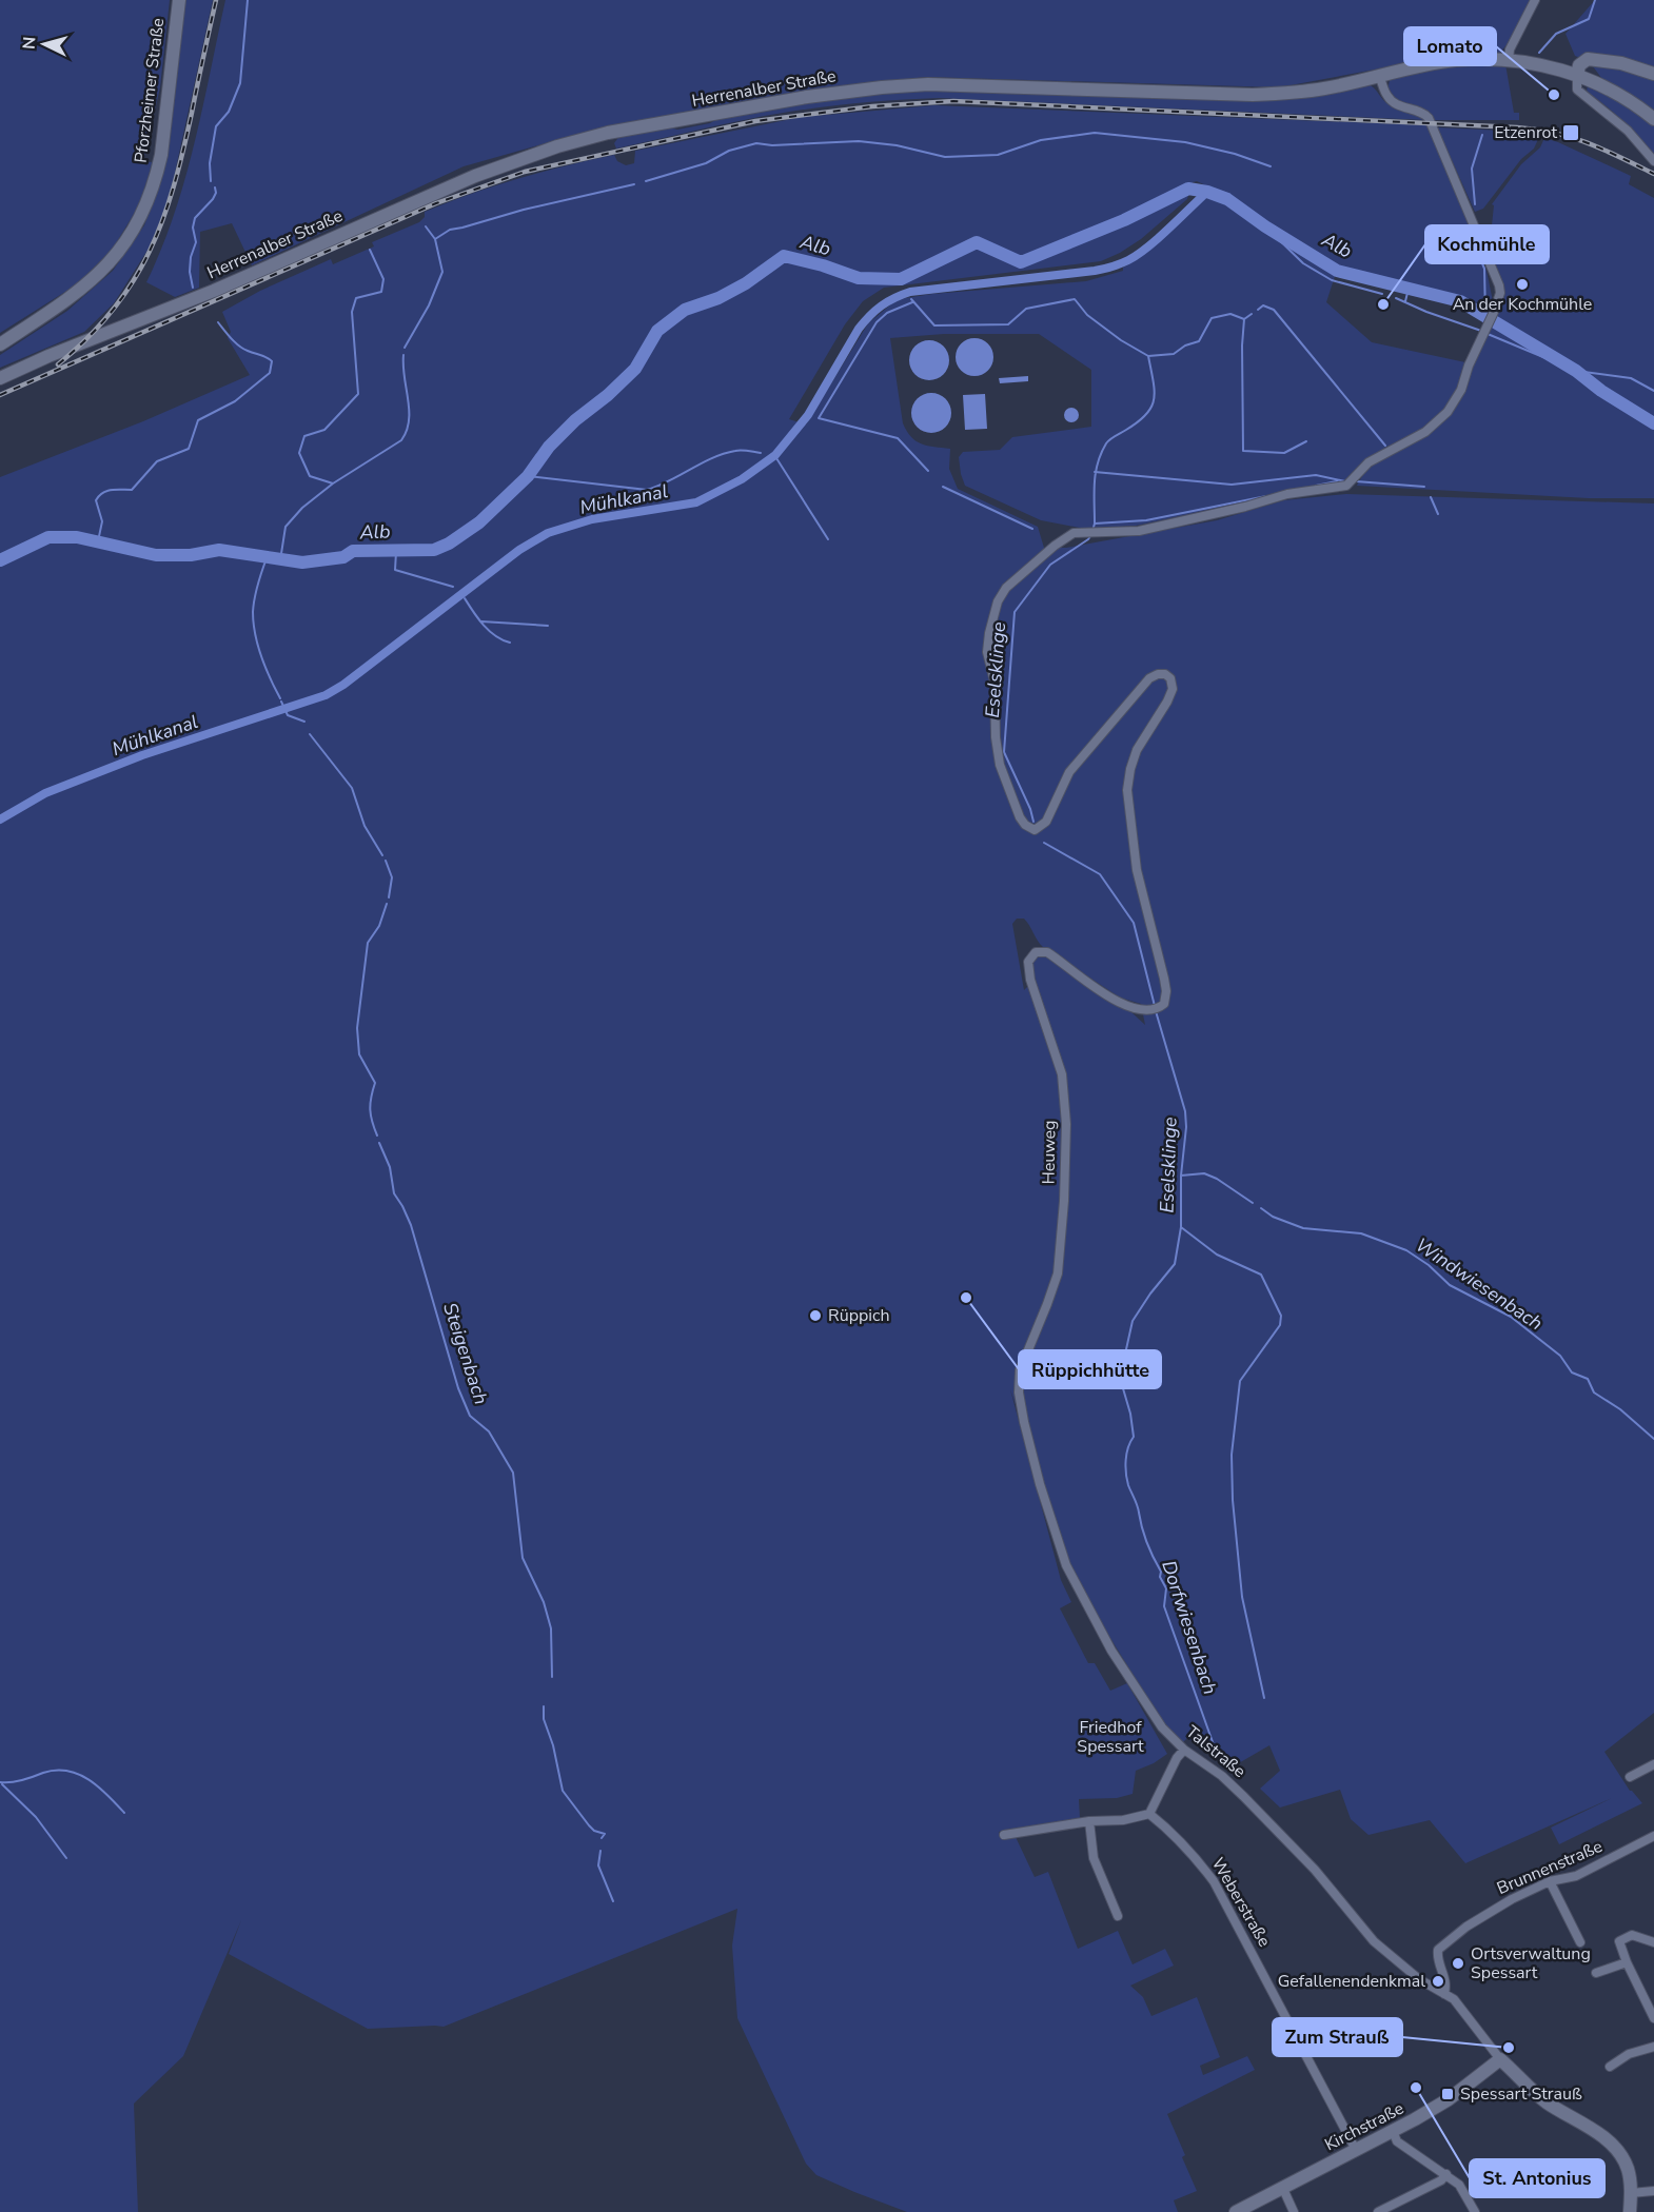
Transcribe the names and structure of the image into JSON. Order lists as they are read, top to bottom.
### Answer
{
  "streets": {
    "main road": ["Herrenalber Straße", "Pforzheimer Straße", "Kirchstraße"],
    "street": [
      "Heuweg",
      "Talstraße",
      "Brunnenstraße",
      "Weberstraße"
    ]
  },
  "crossings": [
    ["Herrenalber Straße", "Heuweg"],
    ["Heuweg", "Talstraße"],
    ["Talstraße", "Brunnenstraße"],
    ["Talstraße", "Kirchstraße"],
    ["Weberstraße", "Kirchstraße"]
  ],
  "water": [
    "Alb",
    "Mühlkanal",
    "Eselsklinge",
    "Windwiesenbach",
    "Steigenbach",
    "Dorfwiesenbach"
  ],
  "parks": ["Friedhof Spessart"],
  "places": {
    "other": [
      "Lomato",
      "An der Kochmühle",
      "Kochmühle",
      "Rüppichhütte",
      "Rüppich",
      "Ortsverwaltung Spessart",
      "Gefallenendenkmal",
      "Zum Strauß",
      "St. Antonius"
    ],
    "transit": ["Etzenrot", "Spessart Strauß"]
  },
  "north": "left"
}
